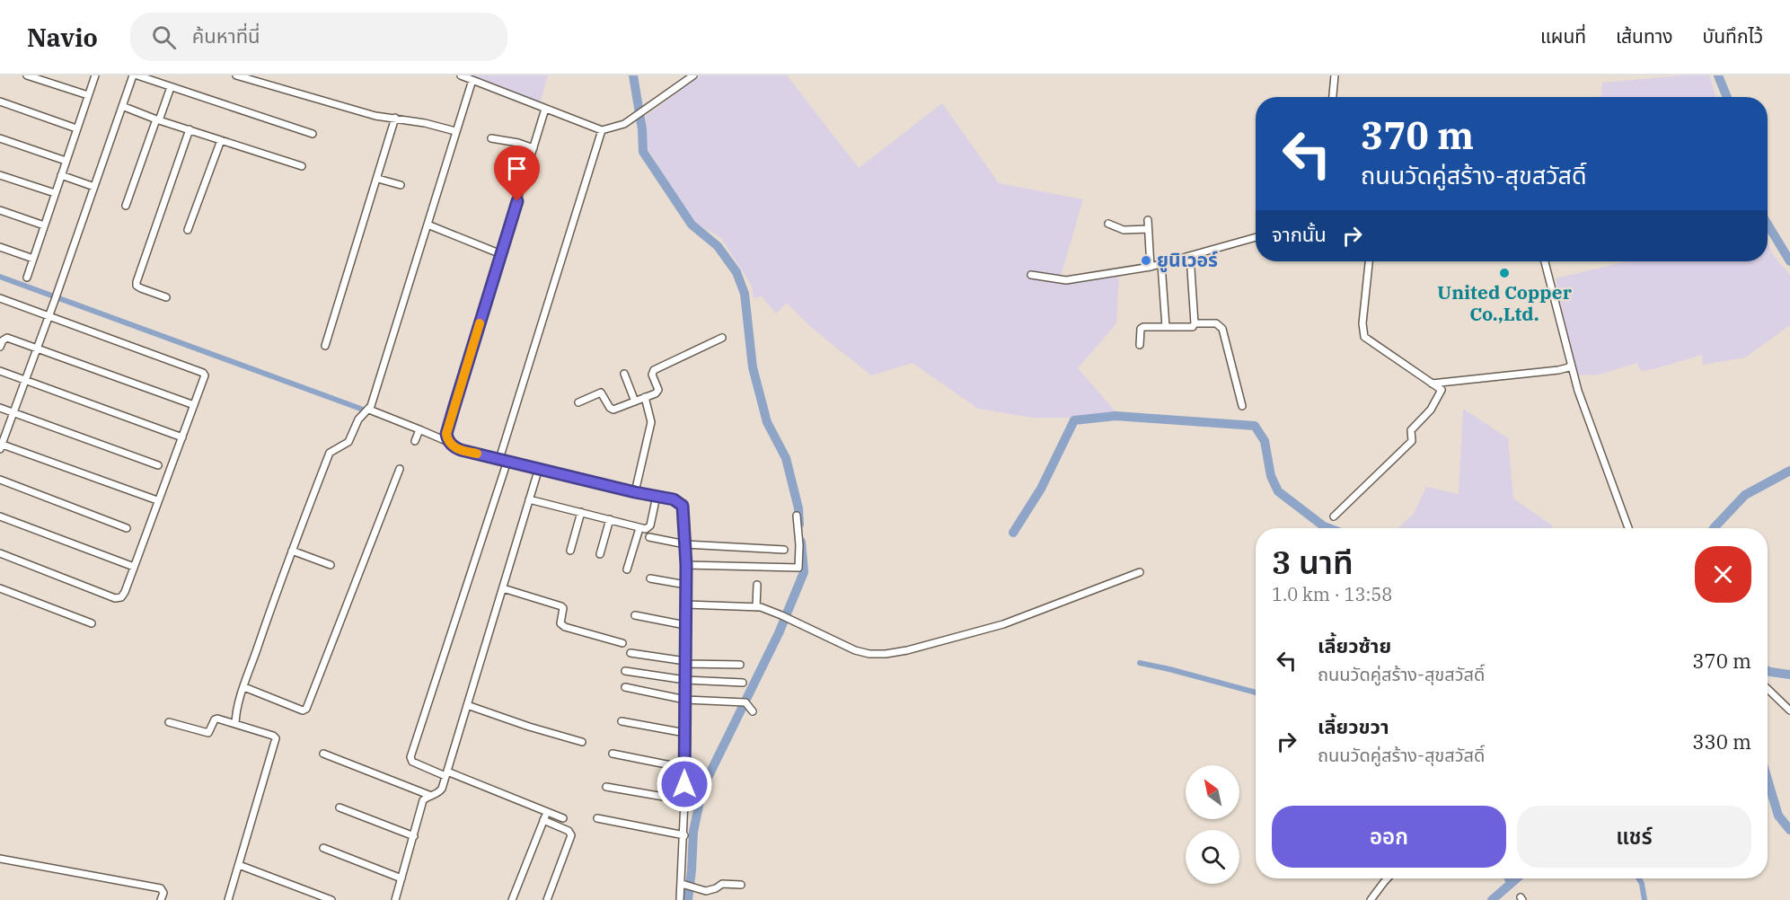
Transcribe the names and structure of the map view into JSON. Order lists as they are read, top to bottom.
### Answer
{
  "places": ["ยูนิเวอร์", "United Copper Co.,Ltd."],
  "north": "top left",
  "page": {
    "header": "Navio",
    "search": "ค้นหาที่นี่",
    "nav": ["แผนที่", "เส้นทาง", "บันทึกไว้"],
    "turn": ["370 m", "ถนนวัดคู่สร้าง-สุขสวัสดิ์"],
    "then": "จากนั้น",
    "heading": ["3 นาที", "1.0 km · 13:58"],
    "list": [
      {
        "name": "เลี้ยวซ้าย",
        "note": "ถนนวัดคู่สร้าง-สุขสวัสดิ์",
        "value": "370 m"
      },
      {
        "name": "เลี้ยวขวา",
        "note": "ถนนวัดคู่สร้าง-สุขสวัสดิ์",
        "value": "330 m"
      }
    ],
    "buttons": ["ออก", "แชร์"]
  }
}
